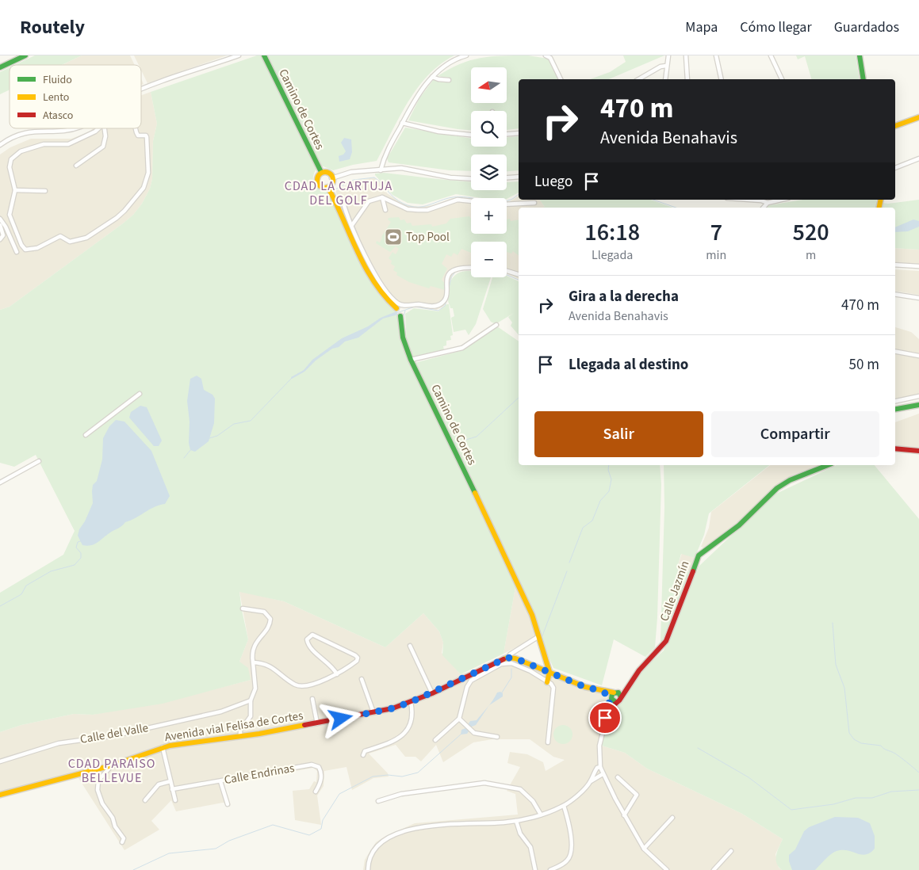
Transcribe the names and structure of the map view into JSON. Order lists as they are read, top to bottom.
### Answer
{
  "streets": {
    "street": [
      "Camino de Cortes",
      "Calle Jazmín",
      "Avenida vial Felisa de Cortes",
      "Calle del Valle",
      "Calle Endrinas"
    ]
  },
  "districts": ["CDAD LA CARTUJA DEL GOLF", "CDAD PARAISO BELLEVUE"],
  "places": {
    "sports": ["Top Pool"]
  },
  "legend": ["Fluido", "Lento", "Atasco"],
  "north": "left",
  "page": {
    "header": "Routely",
    "nav": ["Mapa", "Cómo llegar", "Guardados"],
    "map_buttons": ["+", "−"],
    "turn": ["470 m", "Avenida Benahavis"],
    "then": "Luego",
    "eta": [
      "16:18",
      "Llegada",
      "7",
      "min",
      "520",
      "m"
    ],
    "list": [
      {
        "name": "Gira a la derecha",
        "note": "Avenida Benahavis",
        "value": "470 m"
      },
      {
        "name": "Llegada al destino",
        "value": "50 m"
      }
    ],
    "buttons": ["Salir", "Compartir"]
  }
}
